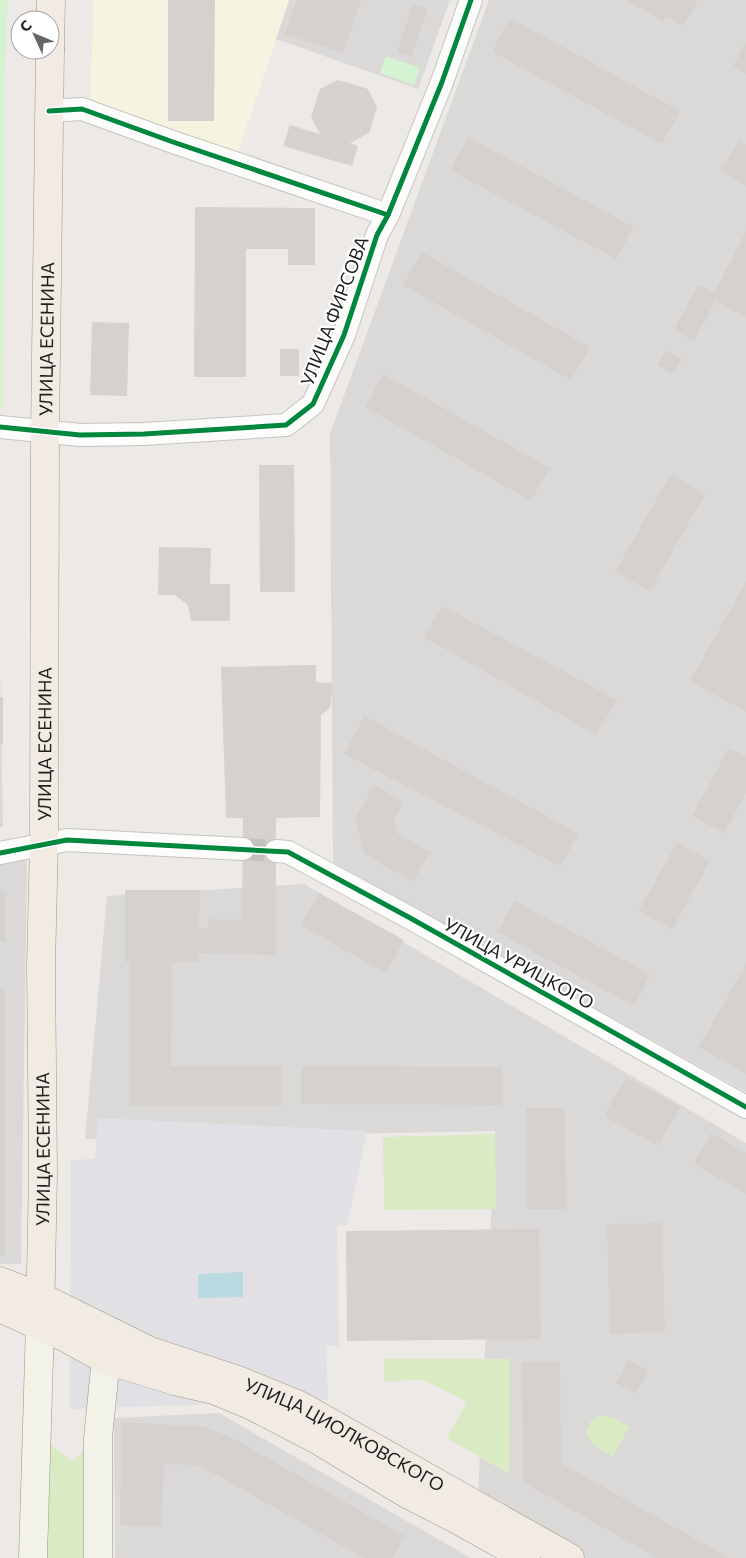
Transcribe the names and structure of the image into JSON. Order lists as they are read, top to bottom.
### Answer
{
  "streets": {
    "main road": ["УЛИЦА ЕСЕНИНА", "УЛИЦА ЦИОЛКОВСКОГО"],
    "street": ["УЛИЦА ФИРСОВА", "УЛИЦА УРИЦКОГО"]
  },
  "crossings": [
    ["УЛИЦА ФИРСОВА", "УЛИЦА ЕСЕНИНА"],
    ["УЛИЦА ЕСЕНИНА", "УЛИЦА ЦИОЛКОВСКОГО"]
  ],
  "north": "top left"
}
